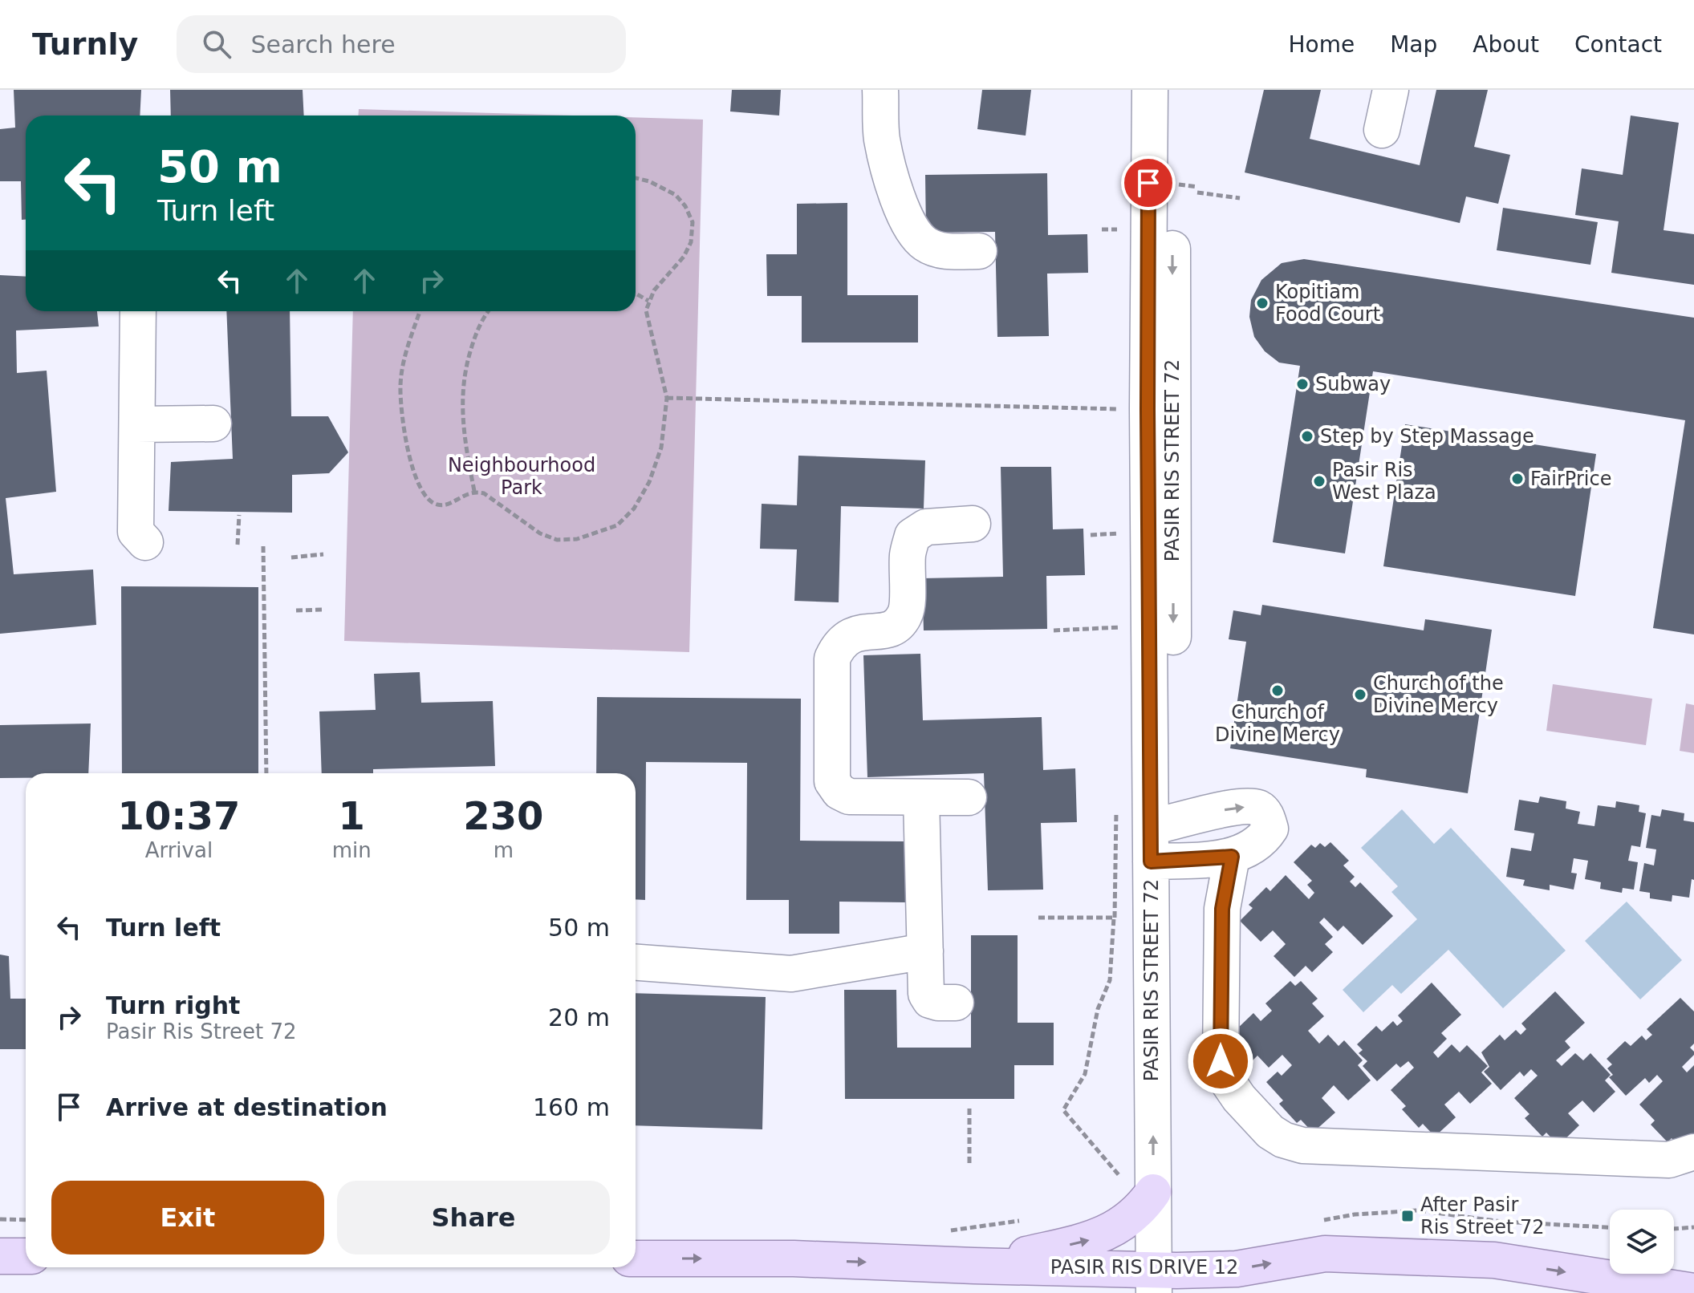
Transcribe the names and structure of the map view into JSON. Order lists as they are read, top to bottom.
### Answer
{
  "streets": {
    "main road": ["PASIR RIS DRIVE 12"],
    "street": ["PASIR RIS STREET 72"]
  },
  "crossings": [
    ["PASIR RIS STREET 72", "PASIR RIS DRIVE 12"]
  ],
  "one_way": ["PASIR RIS DRIVE 12"],
  "parks": ["Neighbourhood Park"],
  "places": {
    "other": [
      "Kopitiam Food Court",
      "Subway",
      "Step by Step Massage",
      "FairPrice",
      "Pasir Ris West Plaza",
      "Church of Divine Mercy",
      "Church of the Divine Mercy"
    ],
    "transit": ["After Pasir Ris Street 72"]
  },
  "page": {
    "header": "Turnly",
    "search": "Search here",
    "nav": [
      "Home",
      "Map",
      "About",
      "Contact"
    ],
    "turn": ["50 m", "Turn left"],
    "eta": [
      "10:37",
      "Arrival",
      "1",
      "min",
      "230",
      "m"
    ],
    "list": [
      {
        "name": "Turn left",
        "value": "50 m"
      },
      {
        "name": "Turn right",
        "note": "Pasir Ris Street 72",
        "value": "20 m"
      },
      {
        "name": "Arrive at destination",
        "value": "160 m"
      }
    ],
    "buttons": ["Exit", "Share"]
  }
}
